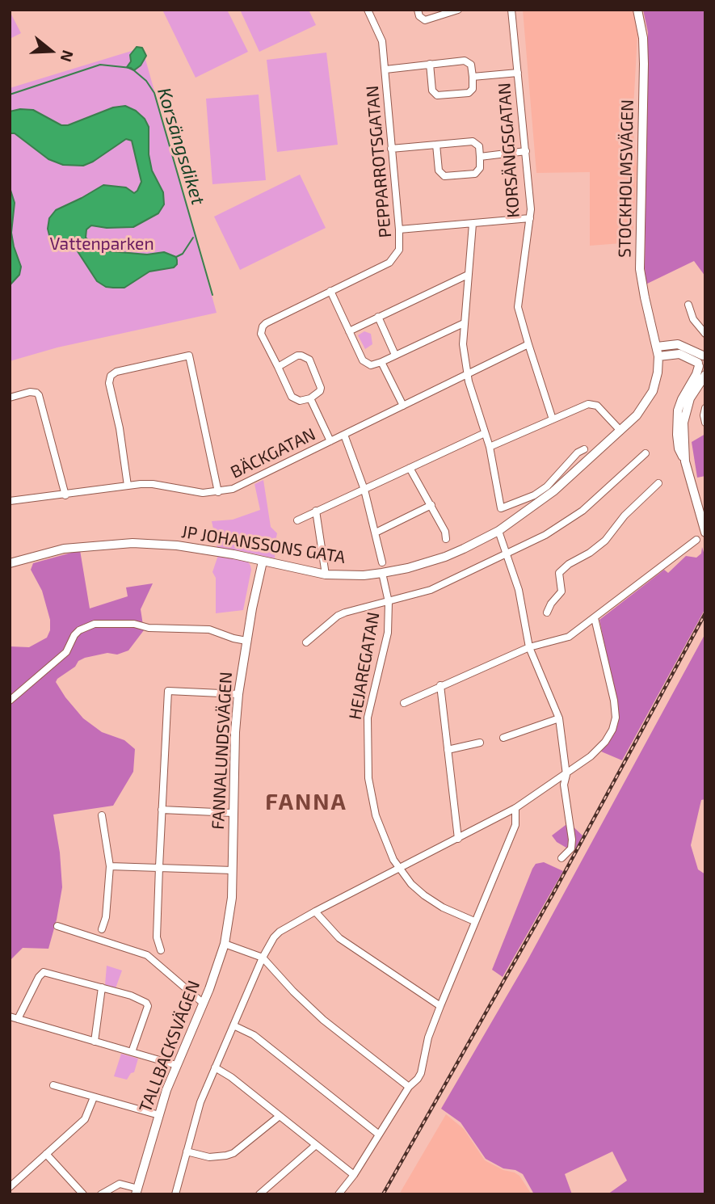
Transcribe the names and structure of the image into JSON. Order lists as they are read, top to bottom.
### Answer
{
  "streets": {
    "street": [
      "KORSÄNGSGATAN",
      "PEPPARROTSGATAN",
      "STOCKHOLMSVÄGEN",
      "BÄCKGATAN",
      "JP JOHANSSONS GATA",
      "HEJAREGATAN",
      "FANNALUNDSVÄGEN",
      "TALLBACKSVÄGEN"
    ]
  },
  "crossings": [
    ["KORSÄNGSGATAN", "BÄCKGATAN"],
    ["STOCKHOLMSVÄGEN", "JP JOHANSSONS GATA"],
    ["JP JOHANSSONS GATA", "HEJAREGATAN"],
    ["JP JOHANSSONS GATA", "FANNALUNDSVÄGEN"],
    ["FANNALUNDSVÄGEN", "TALLBACKSVÄGEN"]
  ],
  "districts": ["FANNA"],
  "water": ["Korsängsdiket"],
  "parks": ["Vattenparken"],
  "north": "right"
}
